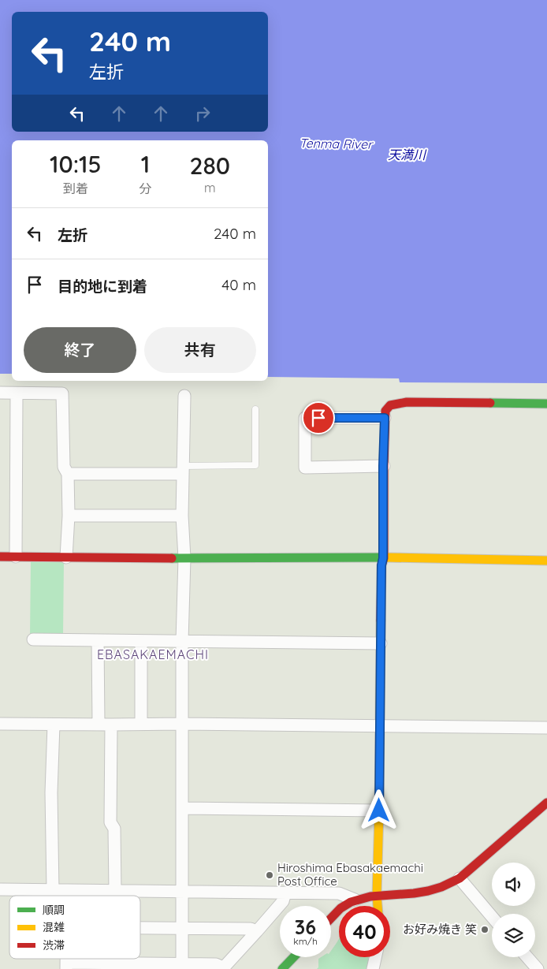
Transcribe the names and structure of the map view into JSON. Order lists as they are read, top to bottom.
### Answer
{
  "districts": ["EBASAKAEMACHI"],
  "water": ["Tenma River", "天満川"],
  "places": ["Hiroshima Ebasakaemachi Post Office", "お好み焼き 笑"],
  "legend": ["順調", "混雑", "渋滞"],
  "page": {
    "turn": ["240 m", "左折"],
    "eta": [
      "10:15",
      "到着",
      "1",
      "分",
      "280",
      "m"
    ],
    "list": [
      {
        "name": "左折",
        "value": "240 m"
      },
      {
        "name": "目的地に到着",
        "value": "40 m"
      }
    ],
    "buttons": ["終了", "共有"],
    "speed": "36 km/h",
    "limit": "40"
  }
}
